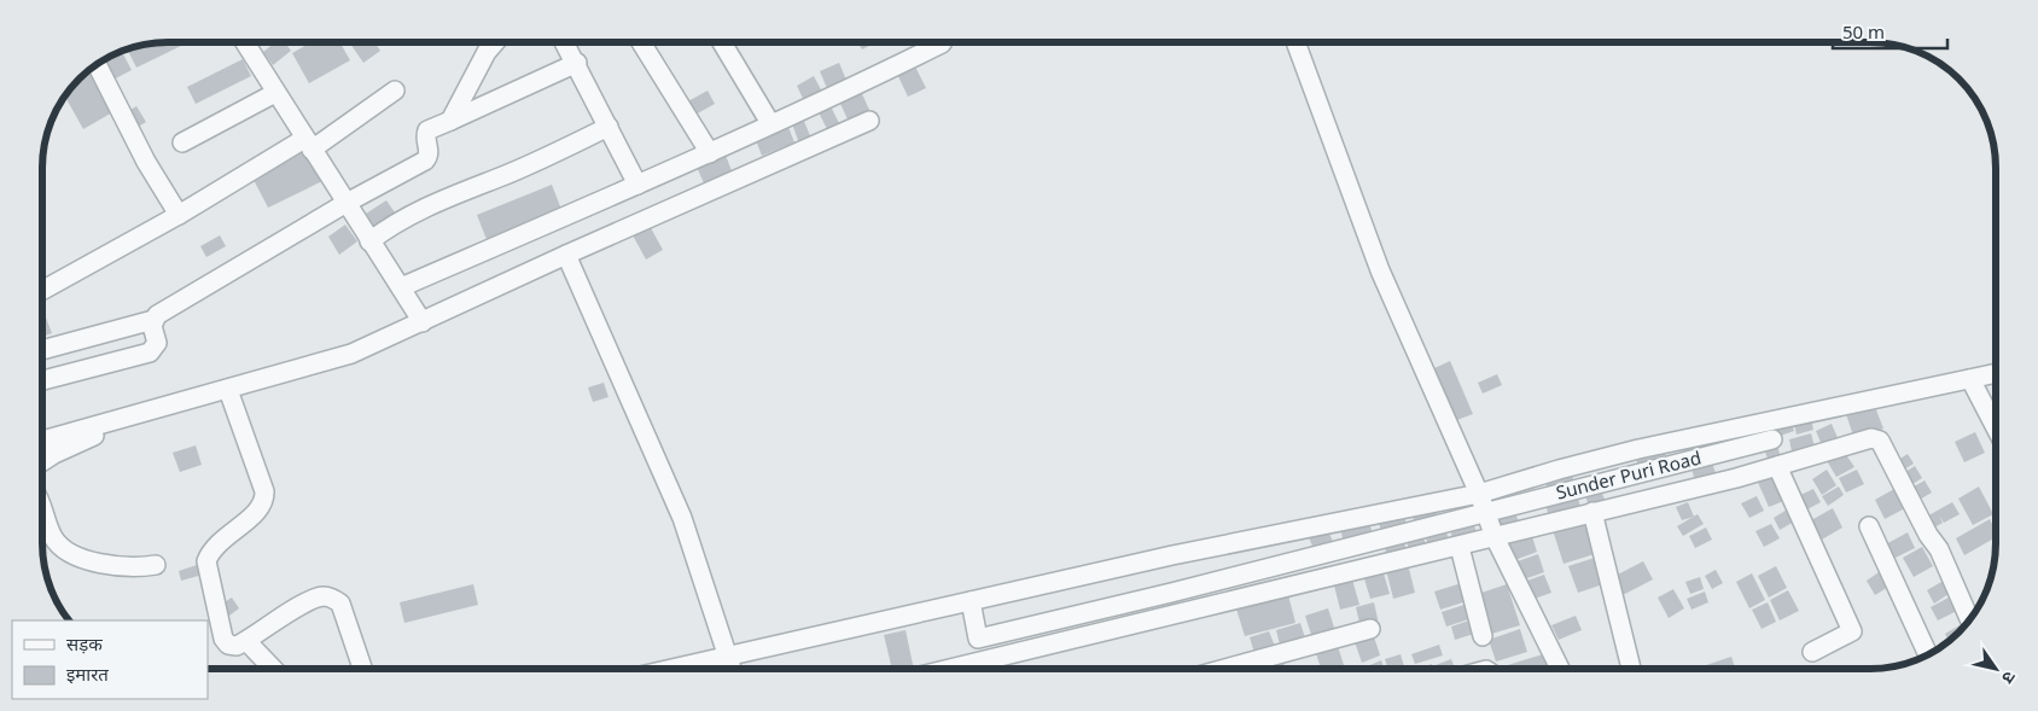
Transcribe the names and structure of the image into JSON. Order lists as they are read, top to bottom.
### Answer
{
  "streets": {
    "street": ["Sunder Puri Road"]
  },
  "legend": ["सड़क", "इमारत"],
  "scale_bar": "50 m",
  "north": "bottom right"
}
